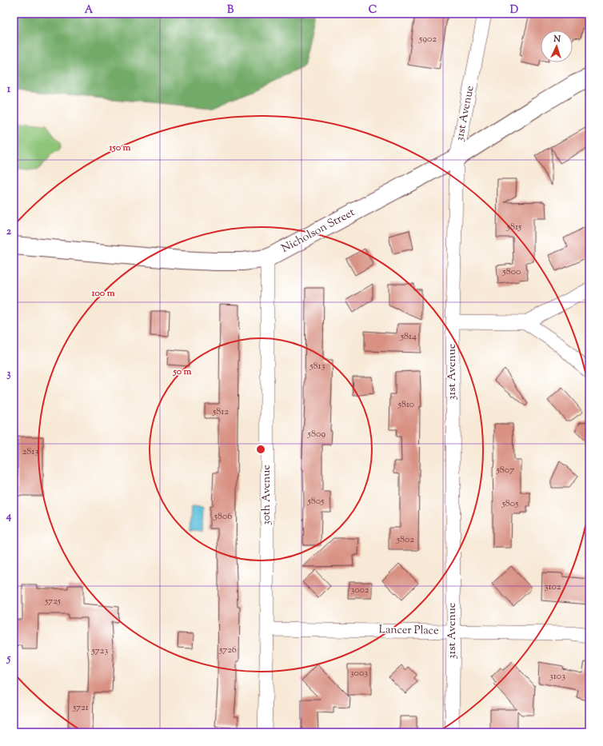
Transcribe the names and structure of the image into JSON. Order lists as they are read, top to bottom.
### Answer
{
  "streets": {
    "street": [
      "31st Avenue",
      "Nicholson Street",
      "30th Avenue",
      "Lancer Place"
    ]
  },
  "crossings": [
    ["31st Avenue", "Nicholson Street"],
    ["31st Avenue", "Lancer Place"],
    ["Nicholson Street", "30th Avenue"],
    ["30th Avenue", "Lancer Place"]
  ],
  "house_numbers": [
    "5902",
    "5815",
    "5800",
    "5814",
    "5813",
    "5810",
    "5812",
    "5809",
    "2813",
    "5807",
    "5805",
    "5805",
    "5806",
    "5802",
    "3102",
    "3002",
    "5725",
    "5726",
    "5723",
    "3003",
    "3103",
    "5721"
  ],
  "north": "top",
  "grid": {
    "columns": [
      "A",
      "B",
      "C",
      "D"
    ],
    "rows": [
      "1",
      "2",
      "3",
      "4",
      "5"
    ]
  },
  "rings": ["150 m", "100 m", "50 m"]
}
